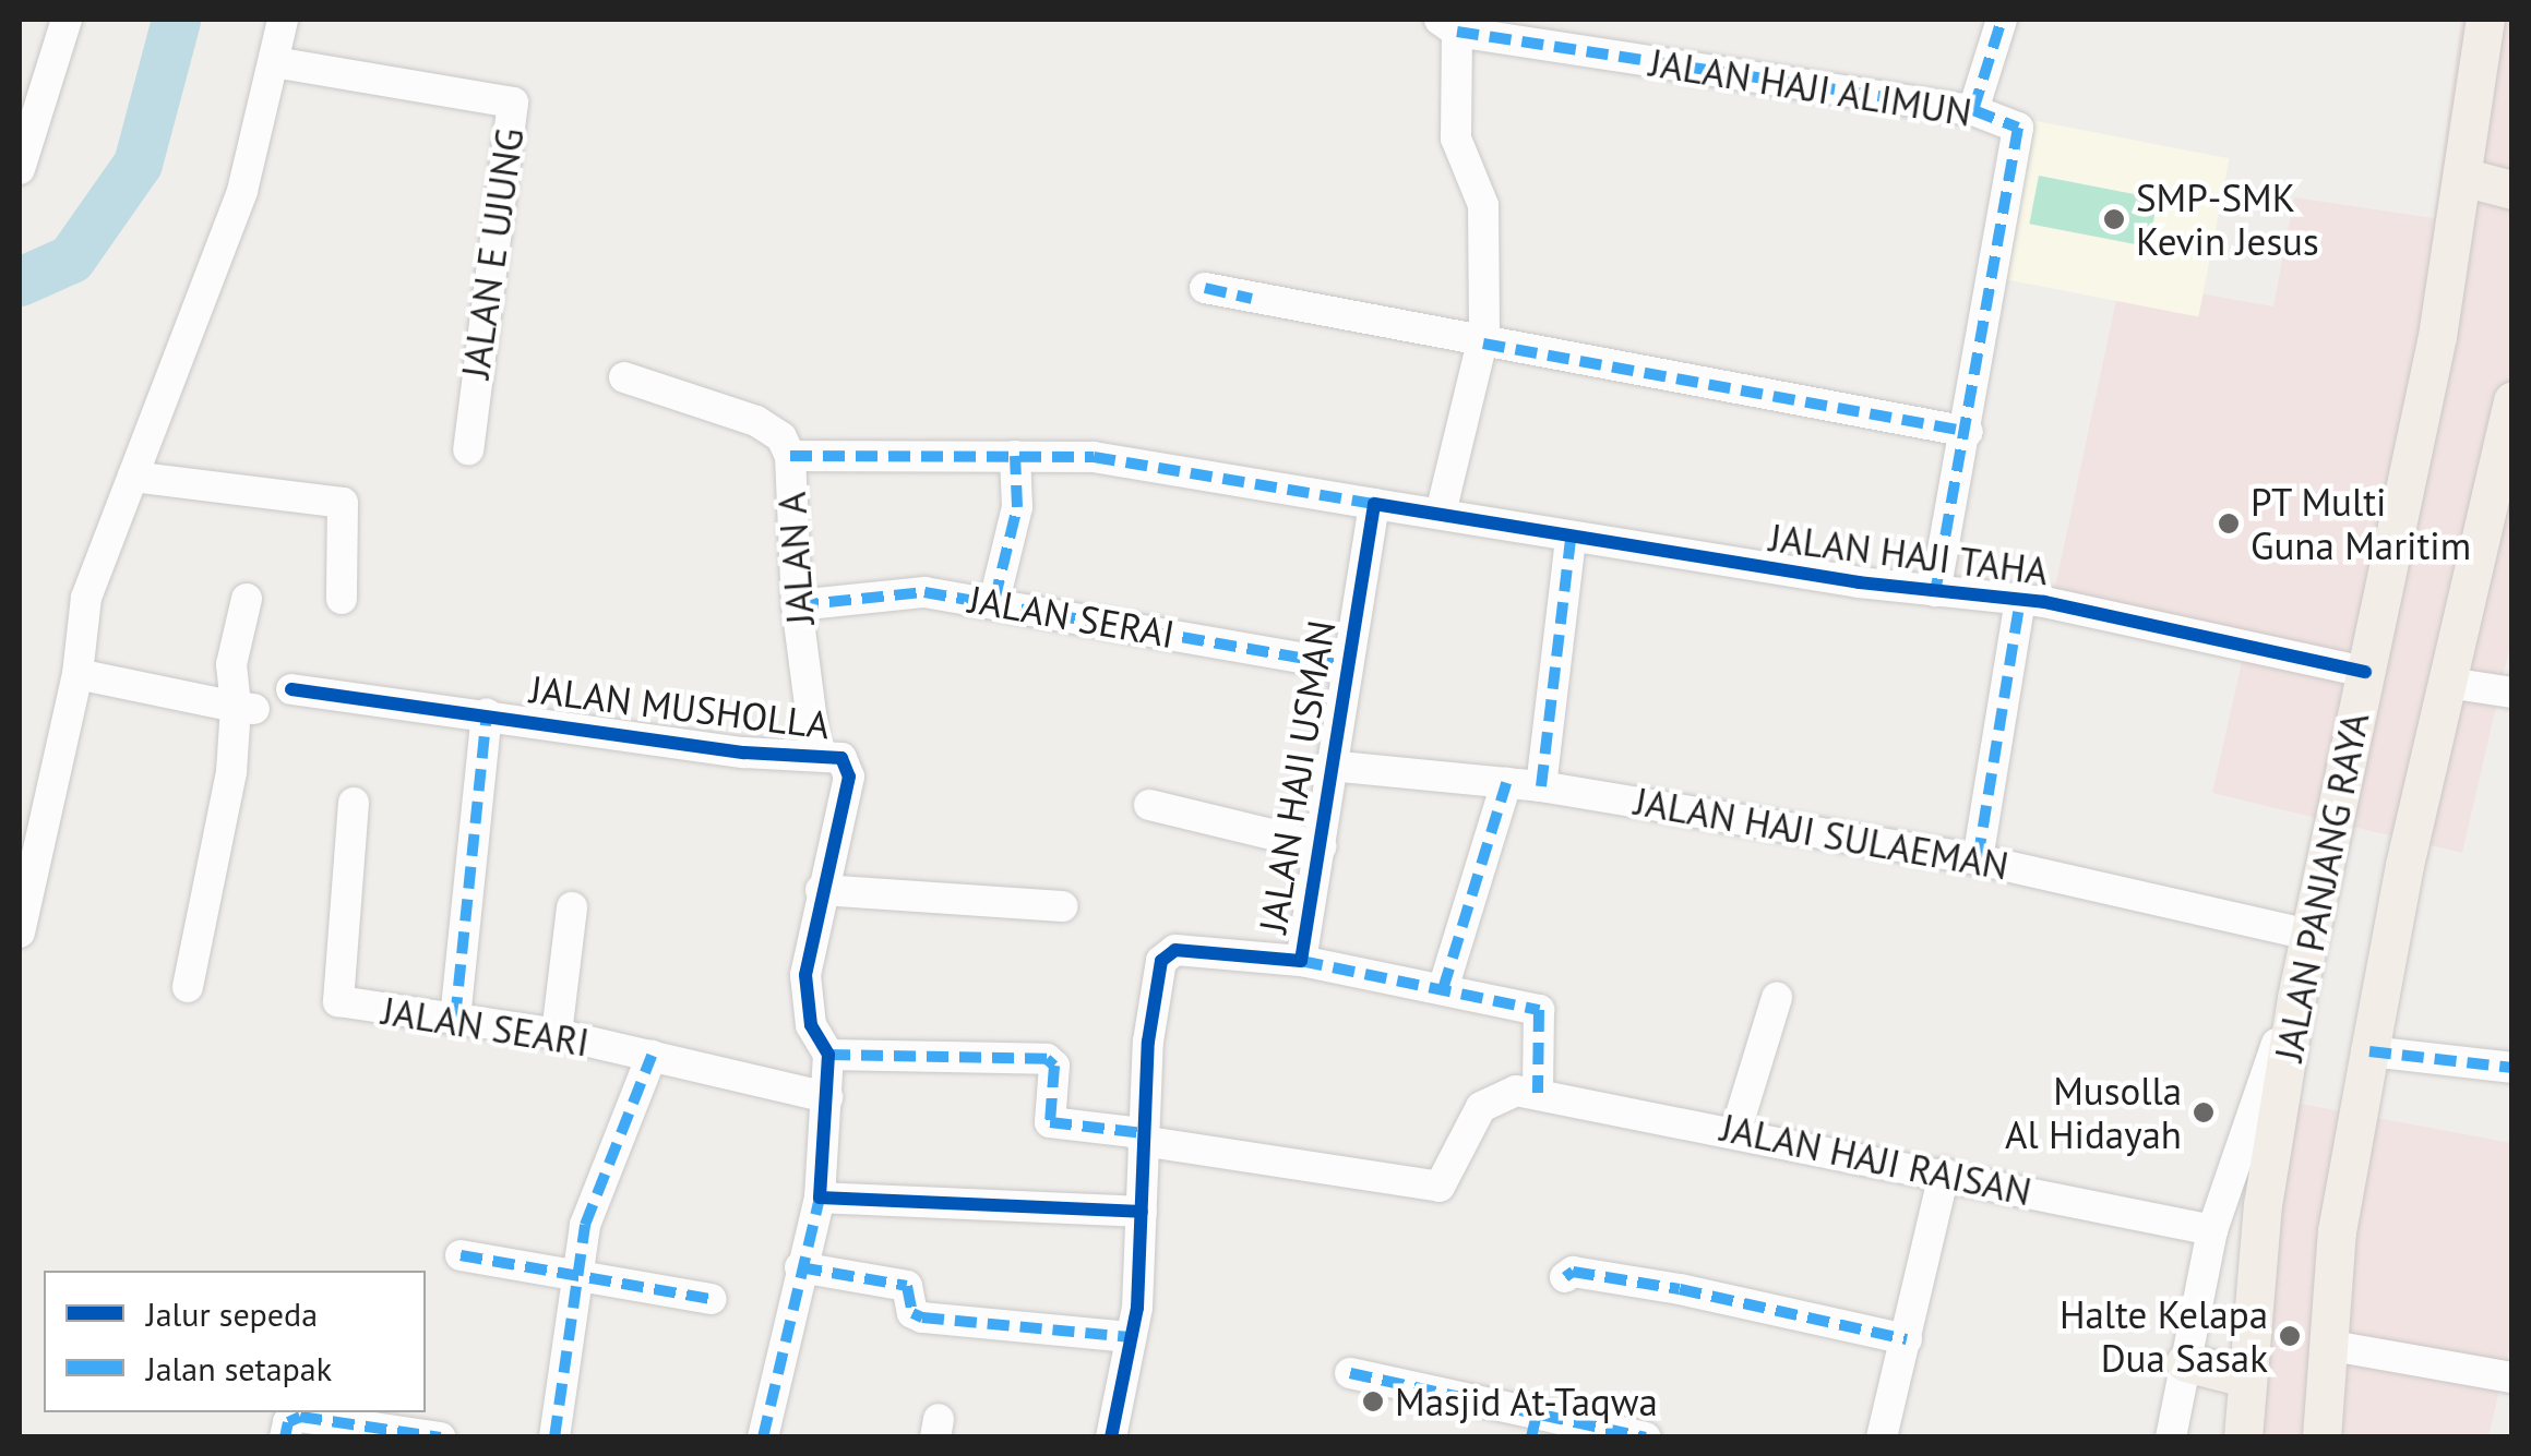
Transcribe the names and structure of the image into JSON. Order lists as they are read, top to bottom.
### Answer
{
  "streets": {
    "main road": ["JALAN PANJANG RAYA"],
    "street": [
      "JALAN HAJI ALIMUN",
      "JALAN E UJUNG",
      "JALAN HAJI TAHA",
      "JALAN A",
      "JALAN SERAI",
      "JALAN MUSHOLLA",
      "JALAN HAJI USMAN",
      "JALAN HAJI SULAEMAN",
      "JALAN SEARI",
      "JALAN HAJI RAISAN"
    ]
  },
  "crossings": [
    ["JALAN HAJI ALIMUN", "JALAN HAJI TAHA"],
    ["JALAN HAJI TAHA", "JALAN PANJANG RAYA"],
    ["JALAN A", "JALAN SERAI"],
    ["JALAN A", "JALAN MUSHOLLA"],
    ["JALAN A", "JALAN HAJI USMAN"],
    ["JALAN SERAI", "JALAN HAJI USMAN"],
    ["JALAN MUSHOLLA", "JALAN SEARI"],
    ["JALAN HAJI USMAN", "JALAN HAJI SULAEMAN"],
    ["JALAN HAJI USMAN", "JALAN HAJI RAISAN"],
    ["JALAN HAJI SULAEMAN", "JALAN PANJANG RAYA"]
  ],
  "places": [
    "SMP-SMK Kevin Jesus",
    "PT Multi Guna Maritim",
    "Musolla Al Hidayah",
    "Halte Kelapa Dua Sasak",
    "Masjid At-Taqwa"
  ],
  "legend": ["Jalur sepeda", "Jalan setapak"]
}
